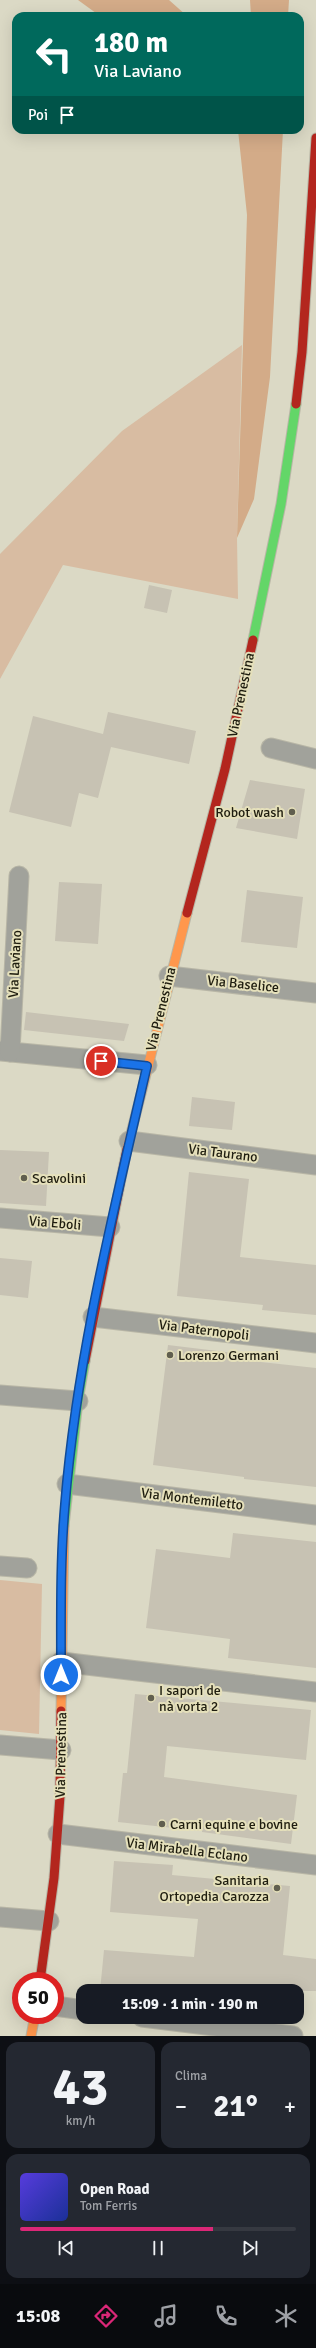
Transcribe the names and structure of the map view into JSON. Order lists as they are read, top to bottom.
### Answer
{
  "streets": {
    "main road": ["Via Prenestina"],
    "street": [
      "Via Laviano",
      "Via Baselice",
      "Via Taurano",
      "Via Eboli",
      "Via Paternopoli",
      "Via Montemiletto",
      "Via Mirabella Eclano"
    ]
  },
  "crossings": [
    ["Via Prenestina", "Via Laviano"],
    ["Via Prenestina", "Via Baselice"],
    ["Via Prenestina", "Via Taurano"],
    ["Via Prenestina", "Via Eboli"],
    ["Via Prenestina", "Via Paternopoli"],
    ["Via Prenestina", "Via Montemiletto"],
    ["Via Prenestina", "Via Mirabella Eclano"]
  ],
  "places": [
    "Robot wash",
    "Scavolini",
    "Lorenzo Germani",
    "I sapori de nà vorta 2",
    "Carni equine e bovine",
    "Sanitaria Ortopedia Carozza"
  ],
  "page": {
    "turn": ["180 m", "Via Laviano"],
    "then": "Poi",
    "limit": "50",
    "trip": "15:09 · 1 min · 190 m",
    "tile": [
      ["43", "km/h"],
      "Clima"
    ],
    "heat": ["−", "21°", "+"],
    "song": ["Open Road", "Tom Ferris"],
    "tabs": "15:08"
  }
}
